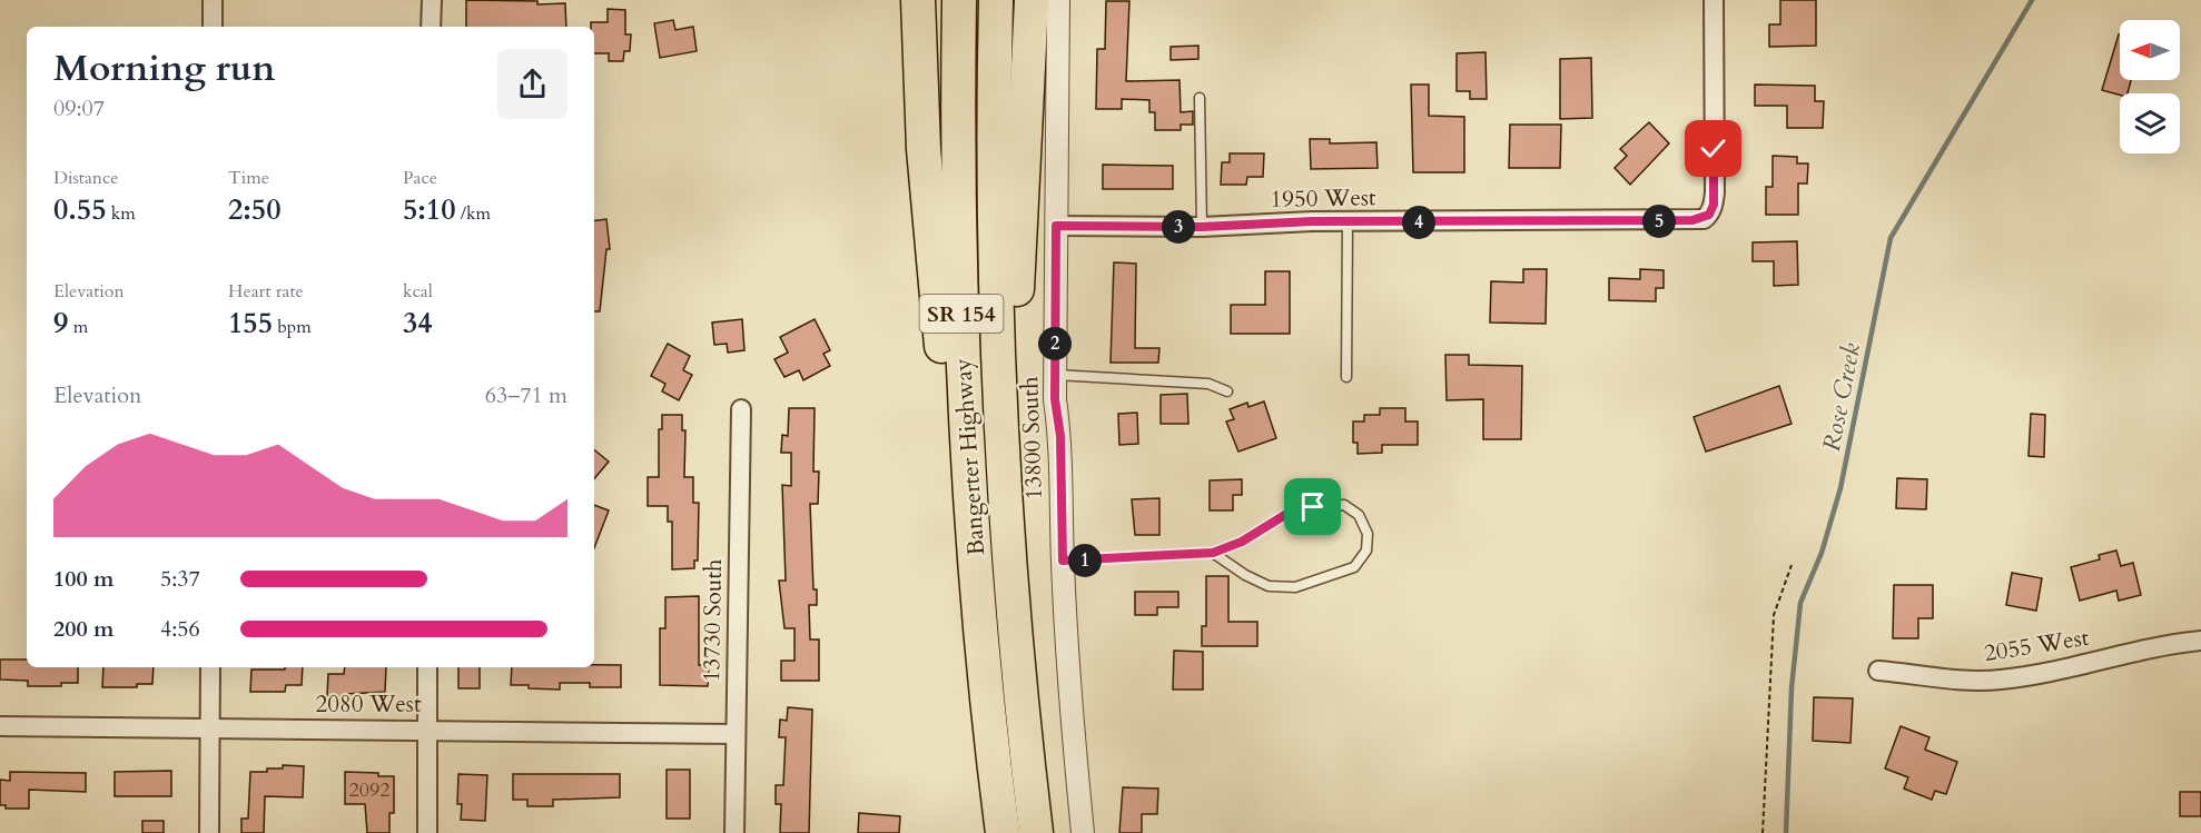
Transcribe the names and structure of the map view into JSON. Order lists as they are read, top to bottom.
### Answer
{
  "streets": {
    "highway": ["SR 154", "Bangerter Highway"],
    "street": [
      "1950 West",
      "13800 South",
      "13730 South",
      "2055 West",
      "2080 West"
    ]
  },
  "crossings": [
    ["1950 West", "13800 South"],
    ["13730 South", "2080 West"]
  ],
  "water": ["Rose Creek"],
  "house_numbers": ["2092"],
  "north": "left",
  "page": {
    "heading": ["Morning run", "09:07"],
    "stats": [
      ["Distance", "0.55 km"],
      ["Time", "2:50"],
      ["Pace", "5:10 /km"],
      ["Elevation", "9 m"],
      ["Heart rate", "155 bpm"],
      ["kcal", "34"]
    ],
    "pins": [
      "5",
      "4",
      "3",
      "2",
      "1"
    ],
    "chart": ["Elevation", "63–71 m"],
    "list": [
      {
        "name": "100 m",
        "note": "5:37"
      },
      {
        "name": "200 m",
        "note": "4:56"
      }
    ]
  }
}
